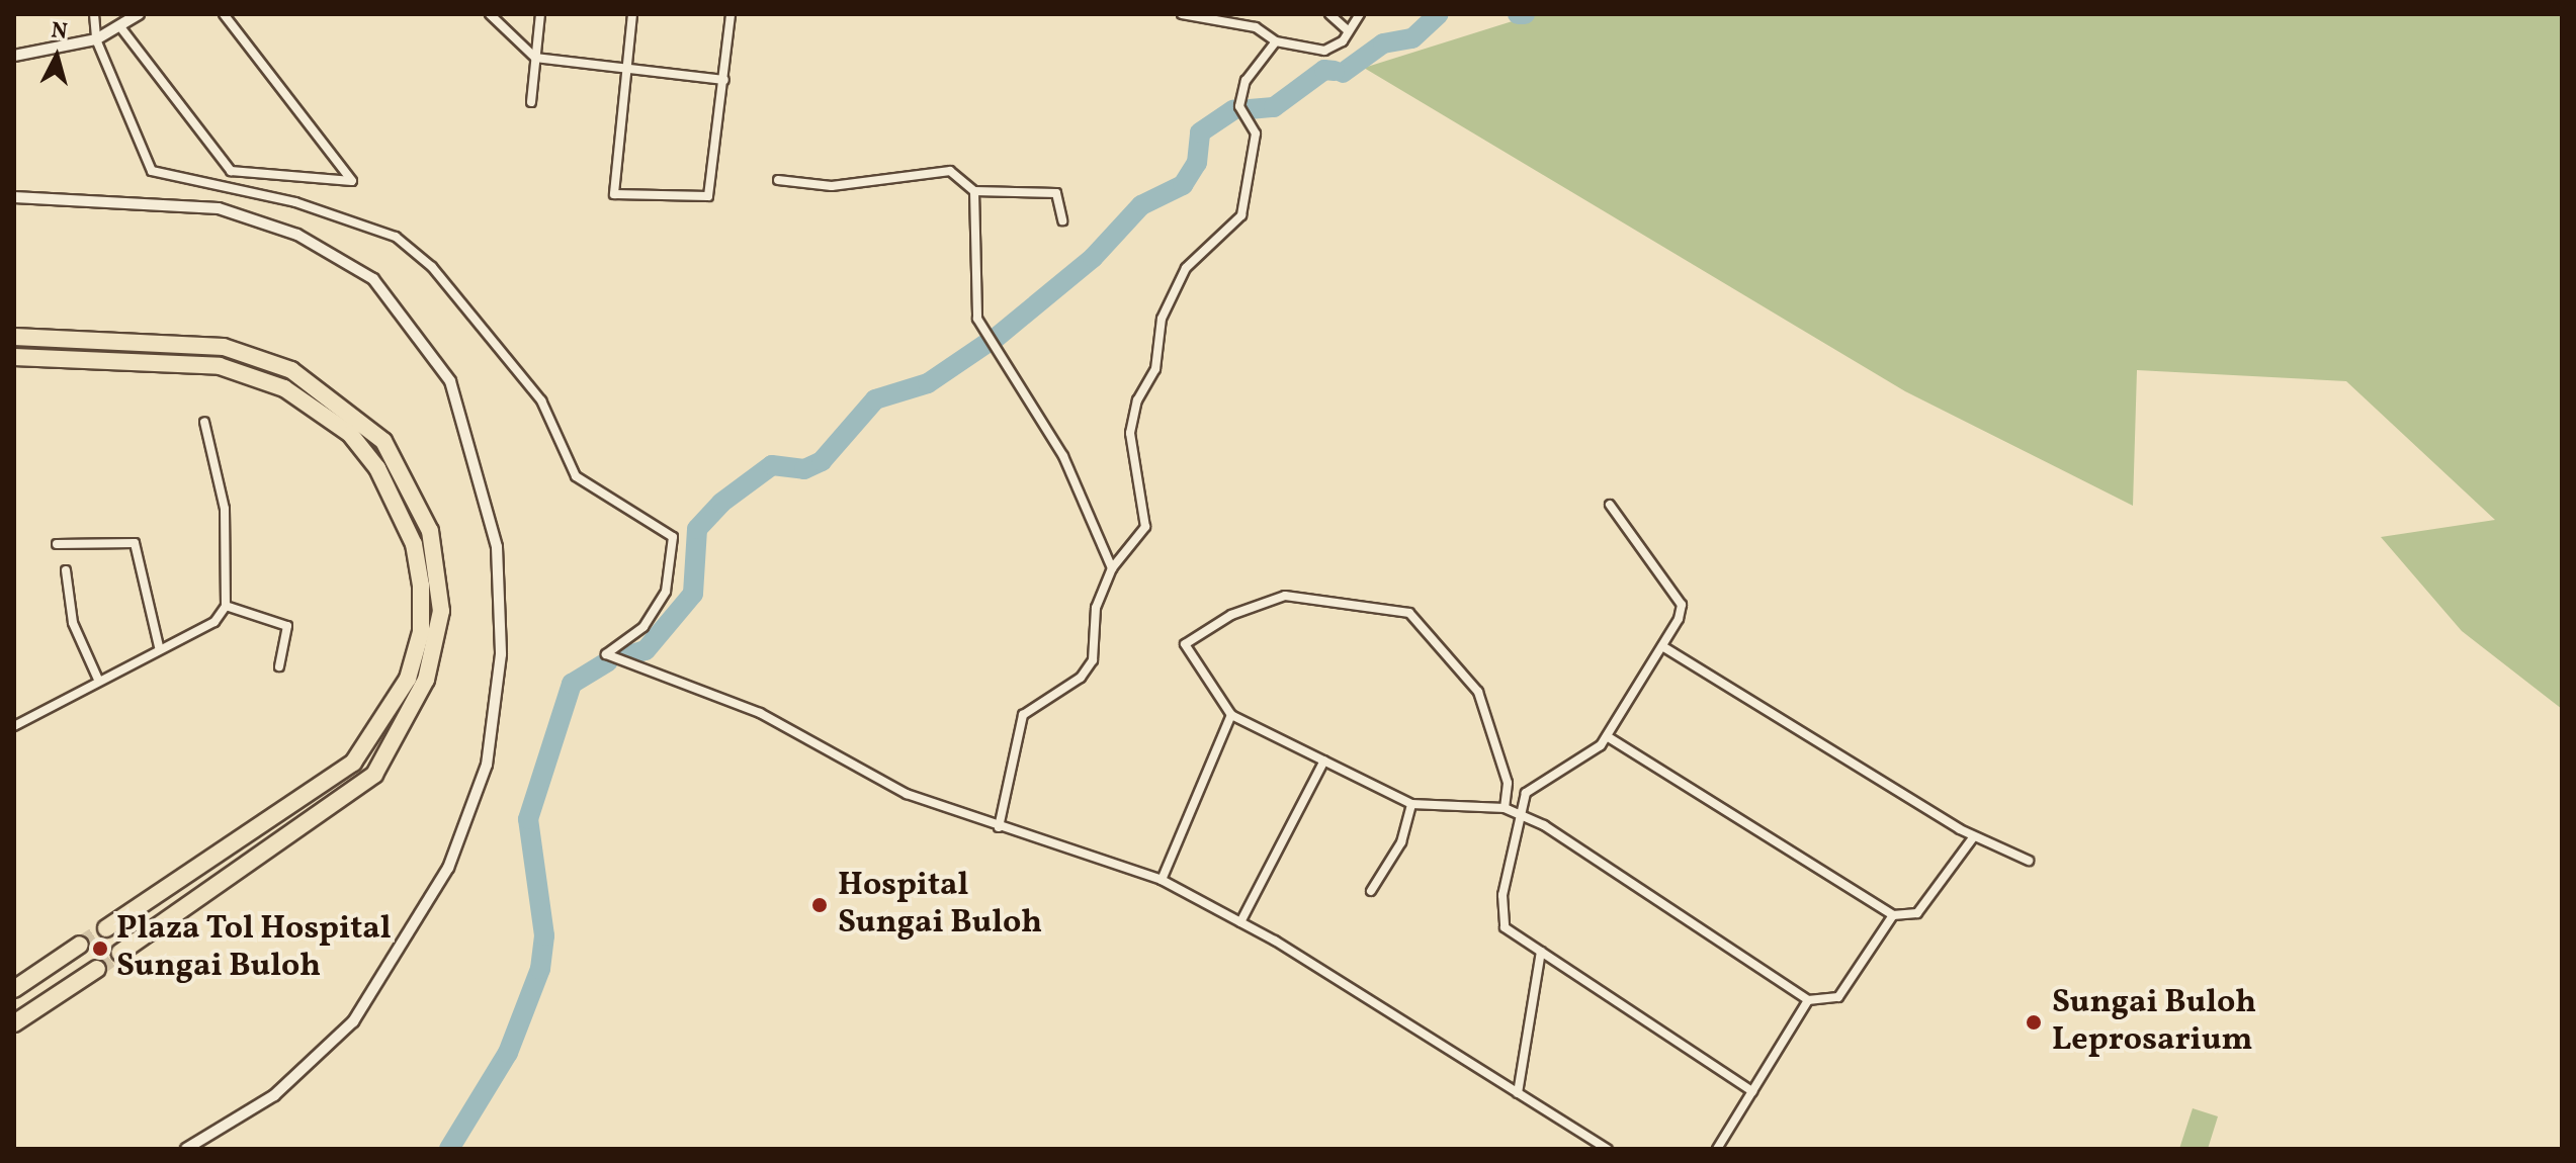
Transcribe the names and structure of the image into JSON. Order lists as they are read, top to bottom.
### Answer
{
  "places": ["Hospital Sungai Buloh", "Plaza Tol Hospital Sungai Buloh", "Sungai Buloh Leprosarium"],
  "north": "top"
}
